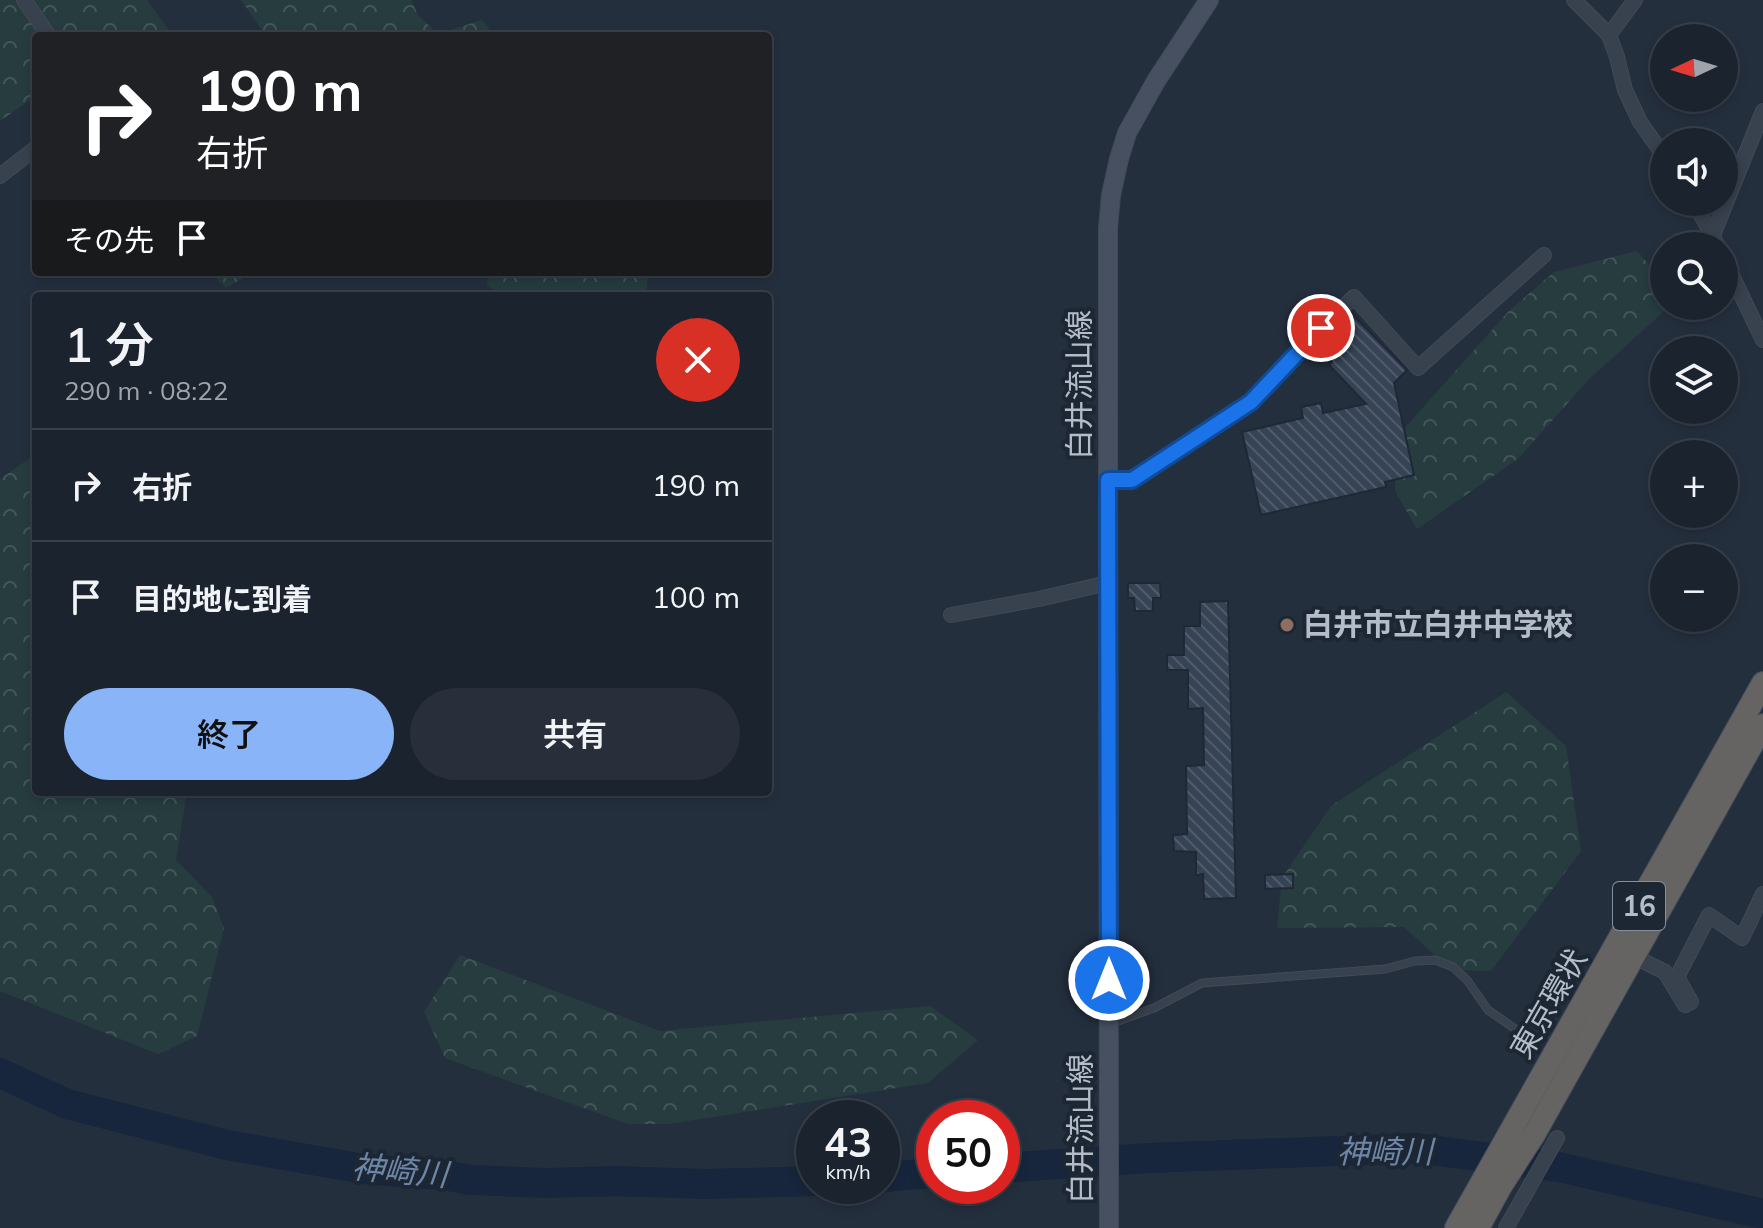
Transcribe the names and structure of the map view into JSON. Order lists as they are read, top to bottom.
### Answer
{
  "streets": {
    "highway": ["16", "東京環状"],
    "main road": ["白井流山線"]
  },
  "water": ["神崎川"],
  "places": ["白井市立白井中学校"],
  "north": "left",
  "page": {
    "map_buttons": ["+", "−"],
    "turn": ["190 m", "右折"],
    "then": "その先",
    "heading": ["1 分", "290 m · 08:22"],
    "list": [
      {
        "name": "右折",
        "value": "190 m"
      },
      {
        "name": "目的地に到着",
        "value": "100 m"
      }
    ],
    "buttons": ["終了", "共有"],
    "speed": "43 km/h",
    "limit": "50"
  }
}
